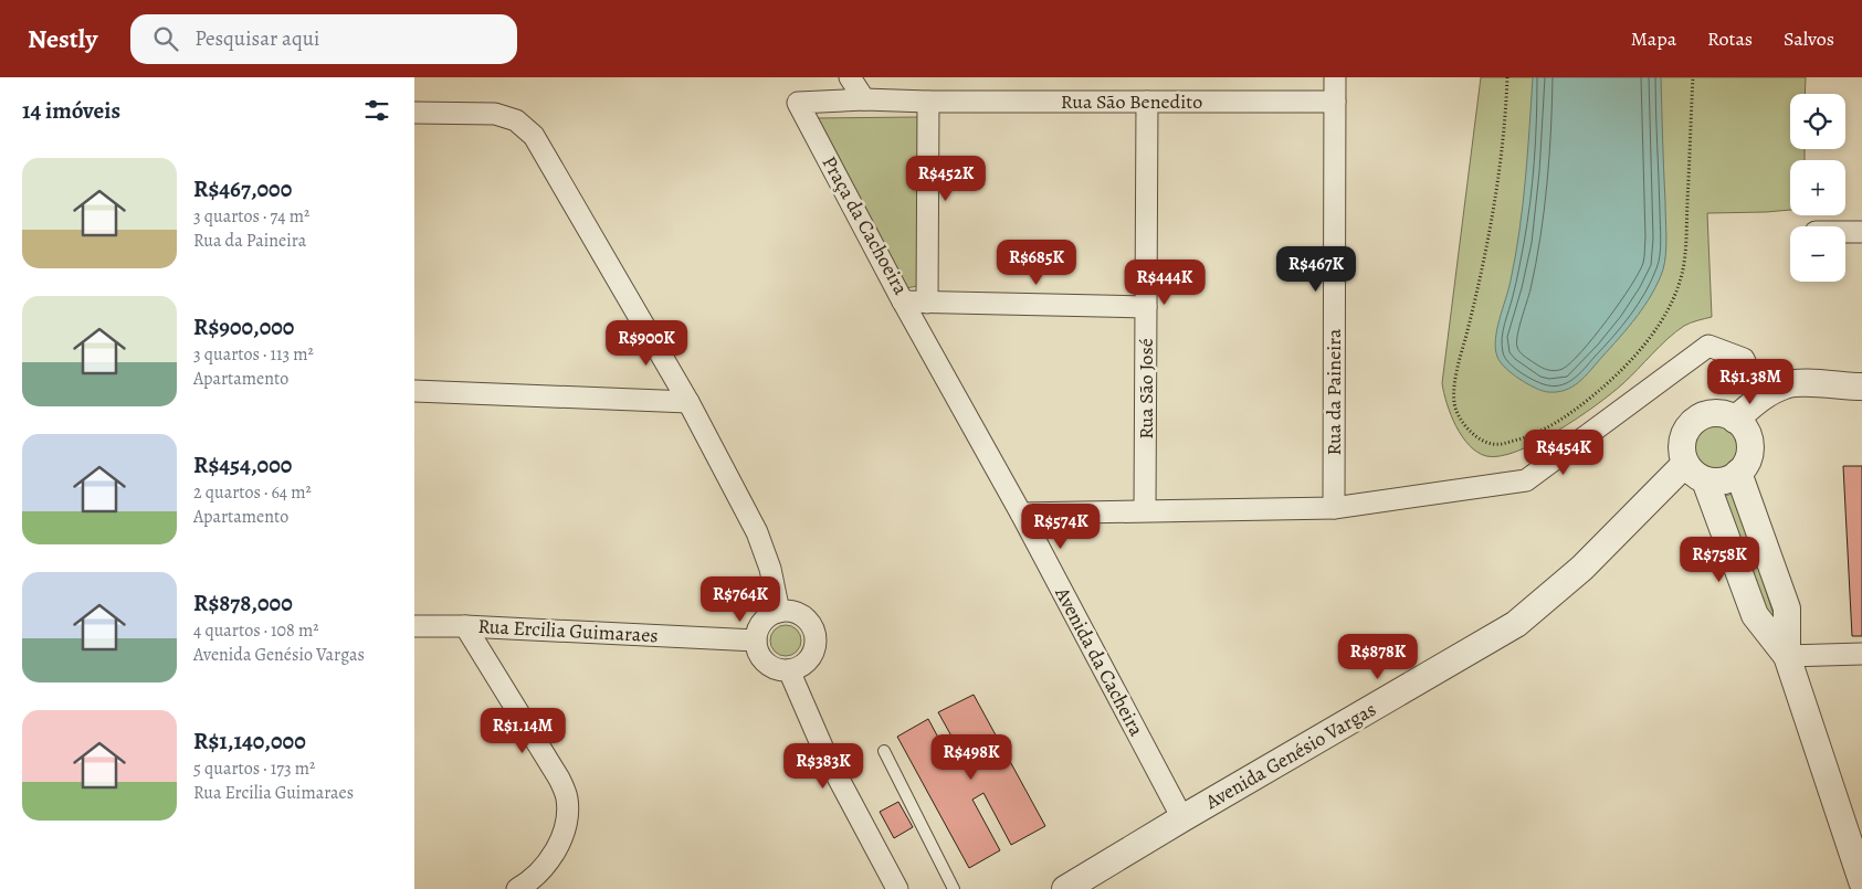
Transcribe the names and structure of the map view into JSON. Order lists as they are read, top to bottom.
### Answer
{
  "streets": {
    "street": [
      "Rua São Benedito",
      "Praça da Cachoeira",
      "Rua São José",
      "Rua da Paineira",
      "Rua Ercilia Guimaraes",
      "Avenida da Cacheira",
      "Avenida Genésio Vargas"
    ]
  },
  "crossings": [
    ["Rua São Benedito", "Praça da Cachoeira"],
    ["Rua São Benedito", "Rua São José"],
    ["Rua São Benedito", "Rua da Paineira"],
    ["Praça da Cachoeira", "Avenida da Cacheira"],
    ["Avenida da Cacheira", "Avenida Genésio Vargas"]
  ],
  "page": {
    "header": "Nestly",
    "search": "Pesquisar aqui",
    "nav": ["Mapa", "Rotas", "Salvos"],
    "heading": "14 imóveis",
    "map_buttons": ["+", "−"],
    "list": [
      {
        "name": "R$467,000",
        "note": "3 quartos · 74 m² · Rua da Paineira"
      },
      {
        "name": "R$900,000",
        "note": "3 quartos · 113 m² · Apartamento"
      },
      {
        "name": "R$454,000",
        "note": "2 quartos · 64 m² · Apartamento"
      },
      {
        "name": "R$878,000",
        "note": "4 quartos · 108 m² · Avenida Genésio Vargas"
      },
      {
        "name": "R$1,140,000",
        "note": "5 quartos · 173 m² · Rua Ercilia Guimaraes"
      }
    ],
    "price": [
      "R$452K",
      "R$685K",
      "R$467K",
      "R$444K",
      "R$900K",
      "R$1.38M",
      "R$454K",
      "R$574K",
      "R$758K",
      "R$764K",
      "R$878K",
      "R$1.14M",
      "R$498K",
      "R$383K"
    ]
  }
}
